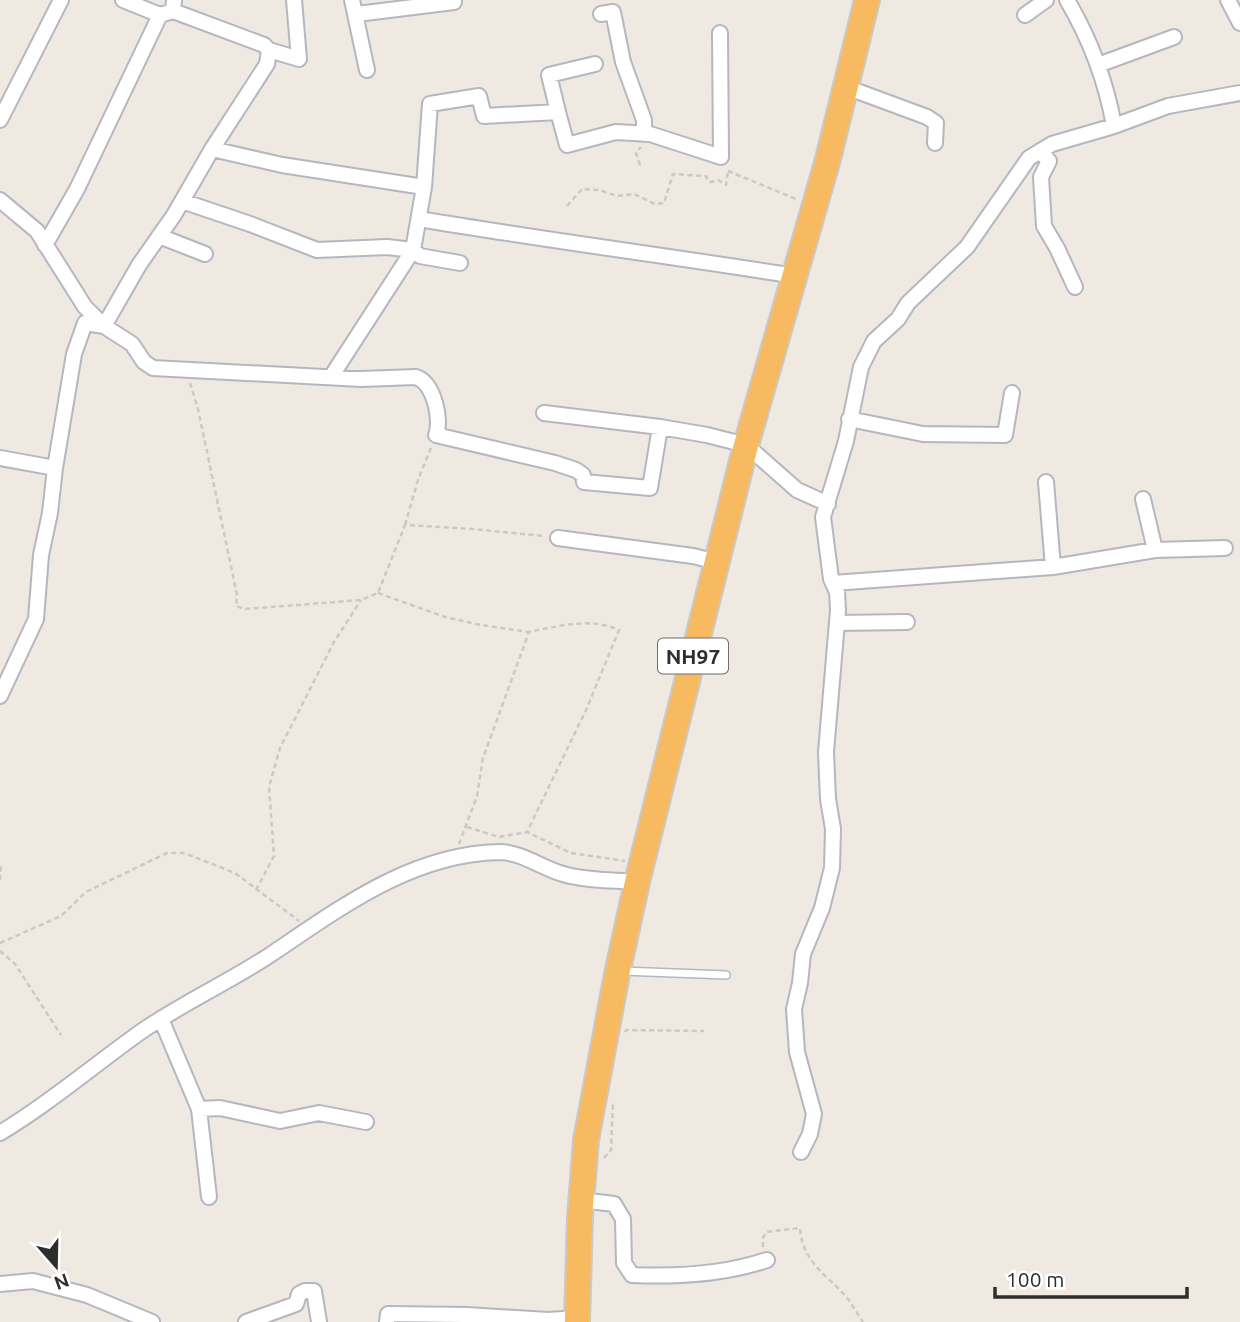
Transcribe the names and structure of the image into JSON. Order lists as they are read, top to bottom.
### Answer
{
  "streets": {
    "highway": ["NH97"]
  },
  "scale_bar": "100 m",
  "north": "bottom"
}
